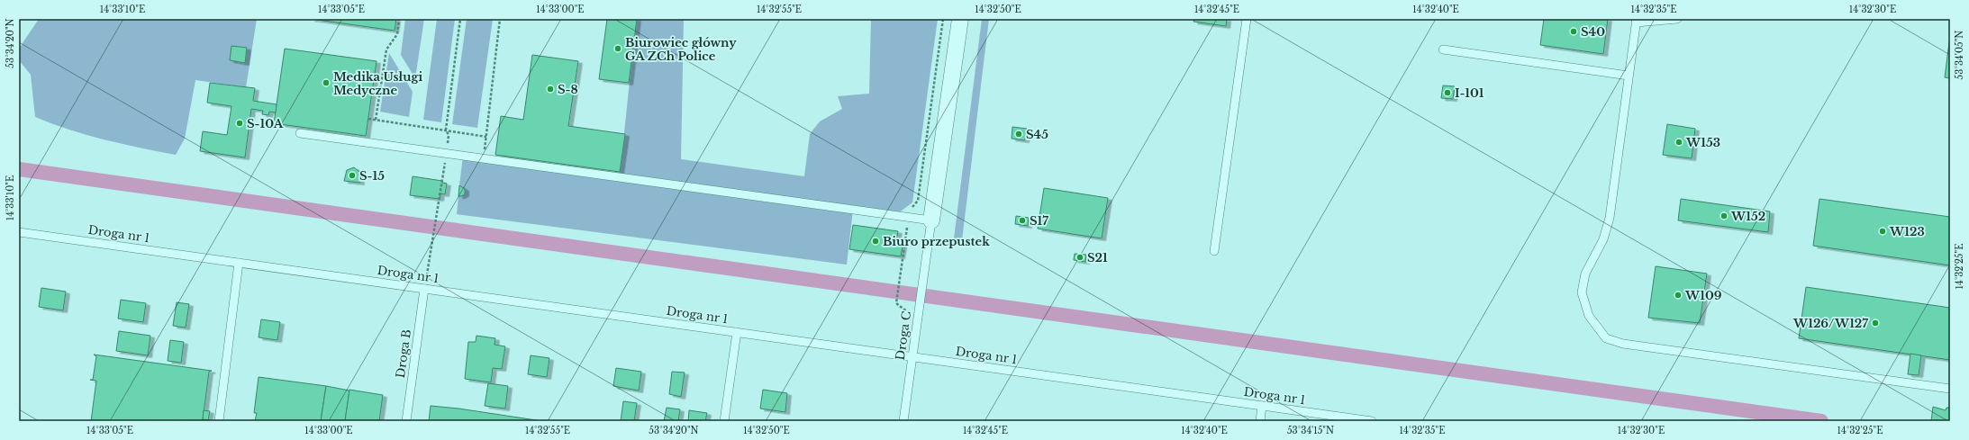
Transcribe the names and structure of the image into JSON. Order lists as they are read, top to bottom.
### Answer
{
  "streets": {
    "lane": ["Droga nr 1", "Droga C", "Droga B"]
  },
  "crossings": [
    ["Droga nr 1", "Droga C"],
    ["Droga nr 1", "Droga B"]
  ],
  "places": [
    "S40",
    "Biurowiec główny GA ZCh Police",
    "Medika Usługi Medyczne",
    "S-8",
    "I-101",
    "S-10A",
    "S45",
    "W153",
    "S-15",
    "W152",
    "S17",
    "W123",
    "Biuro przepustek",
    "S21",
    "W109",
    "W126/W127"
  ],
  "coordinates": [
    "14°33'10\"E",
    "14°33'05\"E",
    "14°33'00\"E",
    "14°32'55\"E",
    "14°32'50\"E",
    "14°32'45\"E",
    "14°32'40\"E",
    "14°32'35\"E",
    "14°32'30\"E",
    "53°34'20\"N",
    "53°34'05\"N",
    "14°32'25\"E",
    "53°34'15\"N"
  ]
}
